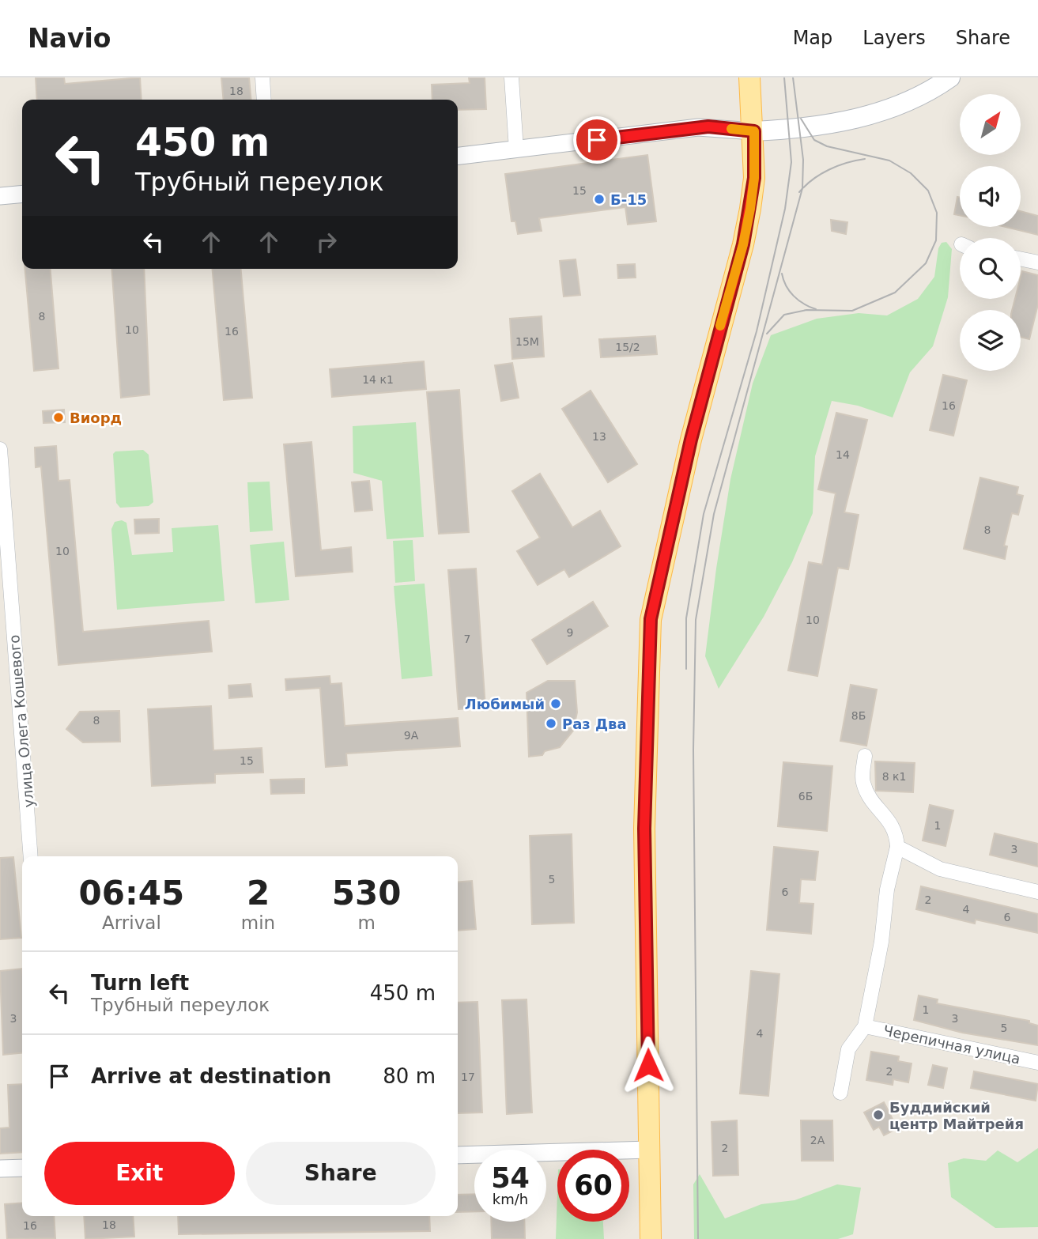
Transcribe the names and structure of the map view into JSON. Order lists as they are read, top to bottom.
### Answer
{
  "streets": {
    "street": ["улица Олега Кошевого", "Черепичная улица"]
  },
  "places": [
    "Б-15",
    "Виорд",
    "Любимый",
    "Раз Два",
    "Буддийский центр Майтрейя"
  ],
  "house_numbers": [
    "18",
    "15",
    "8",
    "10",
    "16",
    "15М",
    "15/2",
    "14 к1",
    "16",
    "13",
    "14",
    "8",
    "10",
    "10",
    "9",
    "7",
    "8Б",
    "8",
    "9А",
    "15",
    "8 к1",
    "6Б",
    "1",
    "3",
    "5",
    "6",
    "2",
    "4",
    "6",
    "1",
    "3",
    "3",
    "5",
    "4",
    "2",
    "17",
    "2А",
    "2",
    "18",
    "16"
  ],
  "north": "top right",
  "page": {
    "header": "Navio",
    "nav": ["Map", "Layers", "Share"],
    "turn": ["450 m", "Трубный переулок"],
    "eta": [
      "06:45",
      "Arrival",
      "2",
      "min",
      "530",
      "m"
    ],
    "list": [
      {
        "name": "Turn left",
        "note": "Трубный переулок",
        "value": "450 m"
      },
      {
        "name": "Arrive at destination",
        "value": "80 m"
      }
    ],
    "buttons": ["Exit", "Share"],
    "speed": "54 km/h",
    "limit": "60"
  }
}
